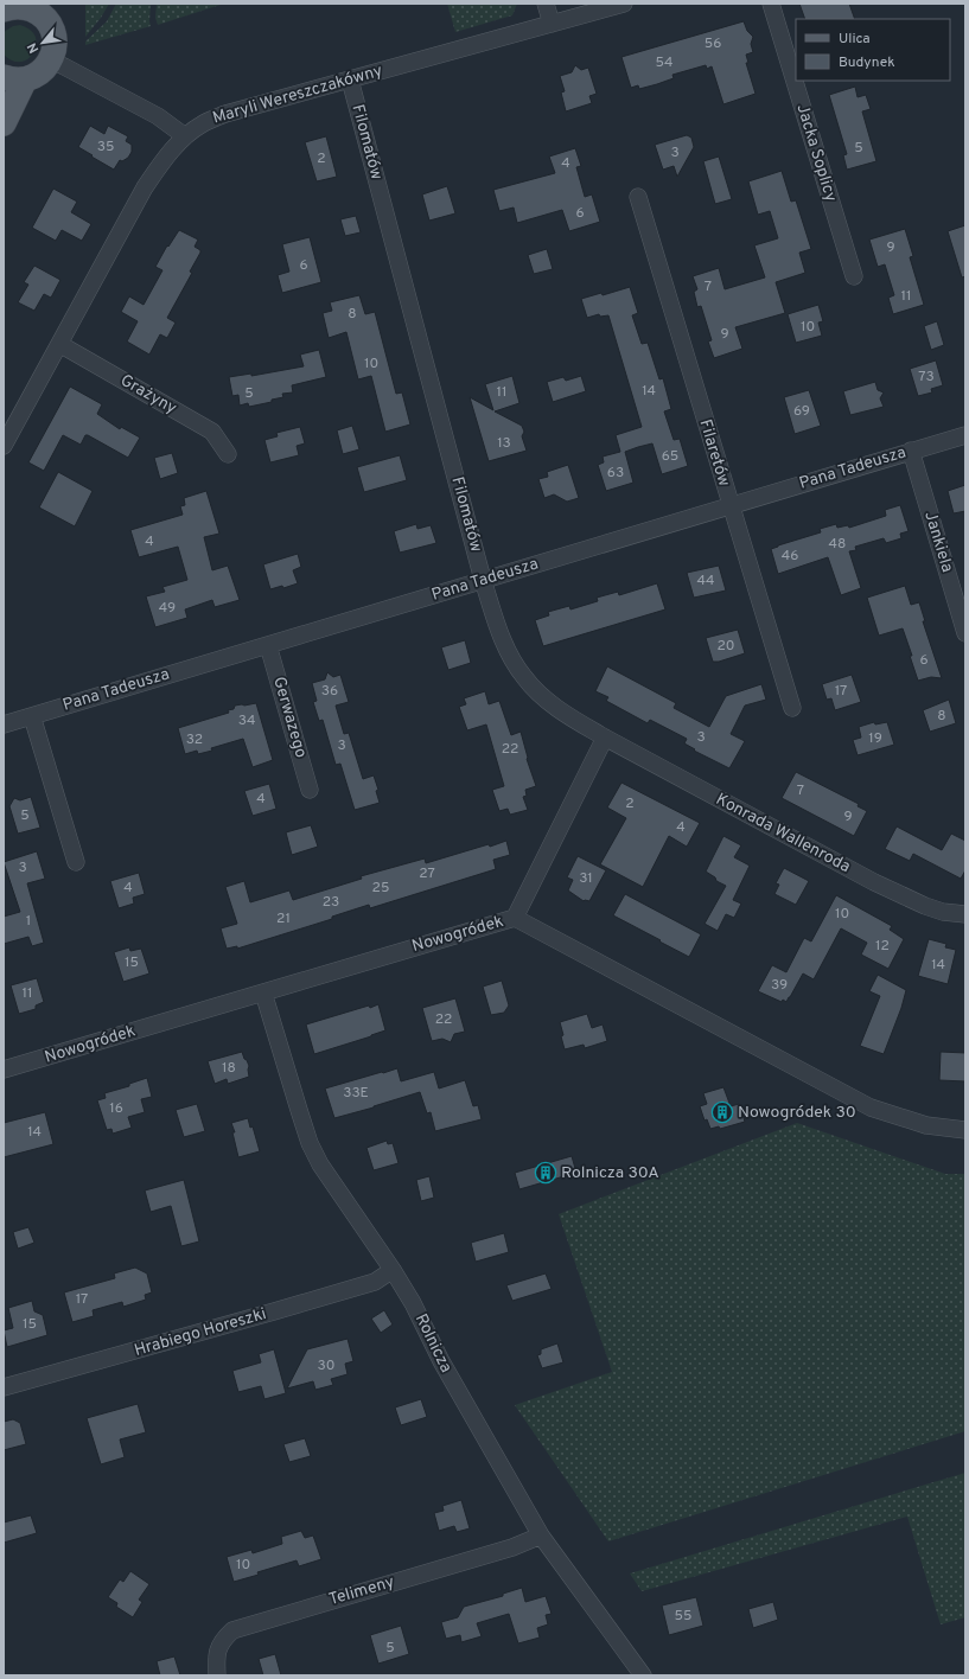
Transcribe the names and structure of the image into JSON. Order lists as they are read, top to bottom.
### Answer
{
  "streets": {
    "street": [
      "Maryli Wereszczakówny",
      "Filomatów",
      "Jacka Soplicy",
      "Grażyny",
      "Filaretów",
      "Pana Tadeusza",
      "Jankiela",
      "Gerwazego",
      "Konrada Wallenroda",
      "Nowogródek",
      "Hrabiego Horeszki",
      "Rolnicza",
      "Telimeny"
    ]
  },
  "crossings": [
    ["Maryli Wereszczakówny", "Filomatów"],
    ["Maryli Wereszczakówny", "Grażyny"],
    ["Filomatów", "Pana Tadeusza"],
    ["Filomatów", "Konrada Wallenroda"],
    ["Filaretów", "Pana Tadeusza"],
    ["Pana Tadeusza", "Jankiela"],
    ["Pana Tadeusza", "Gerwazego"],
    ["Nowogródek", "Rolnicza"],
    ["Hrabiego Horeszki", "Rolnicza"],
    ["Rolnicza", "Telimeny"]
  ],
  "places": {
    "building": ["Nowogródek 30", "Rolnicza 30A"]
  },
  "house_numbers": [
    "56",
    "54",
    "35",
    "5",
    "3",
    "2",
    "4",
    "6",
    "9",
    "6",
    "7",
    "11",
    "8",
    "10",
    "9",
    "10",
    "73",
    "14",
    "11",
    "5",
    "69",
    "13",
    "65",
    "63",
    "4",
    "48",
    "46",
    "44",
    "49",
    "20",
    "6",
    "36",
    "17",
    "8",
    "34",
    "3",
    "19",
    "32",
    "3",
    "22",
    "7",
    "4",
    "2",
    "5",
    "9",
    "4",
    "3",
    "27",
    "31",
    "4",
    "25",
    "23",
    "10",
    "21",
    "1",
    "12",
    "15",
    "14",
    "39",
    "11",
    "22",
    "18",
    "33E",
    "16",
    "14",
    "17",
    "15",
    "30",
    "10",
    "55",
    "5"
  ],
  "legend": ["Ulica", "Budynek"],
  "north": "bottom left"
}
